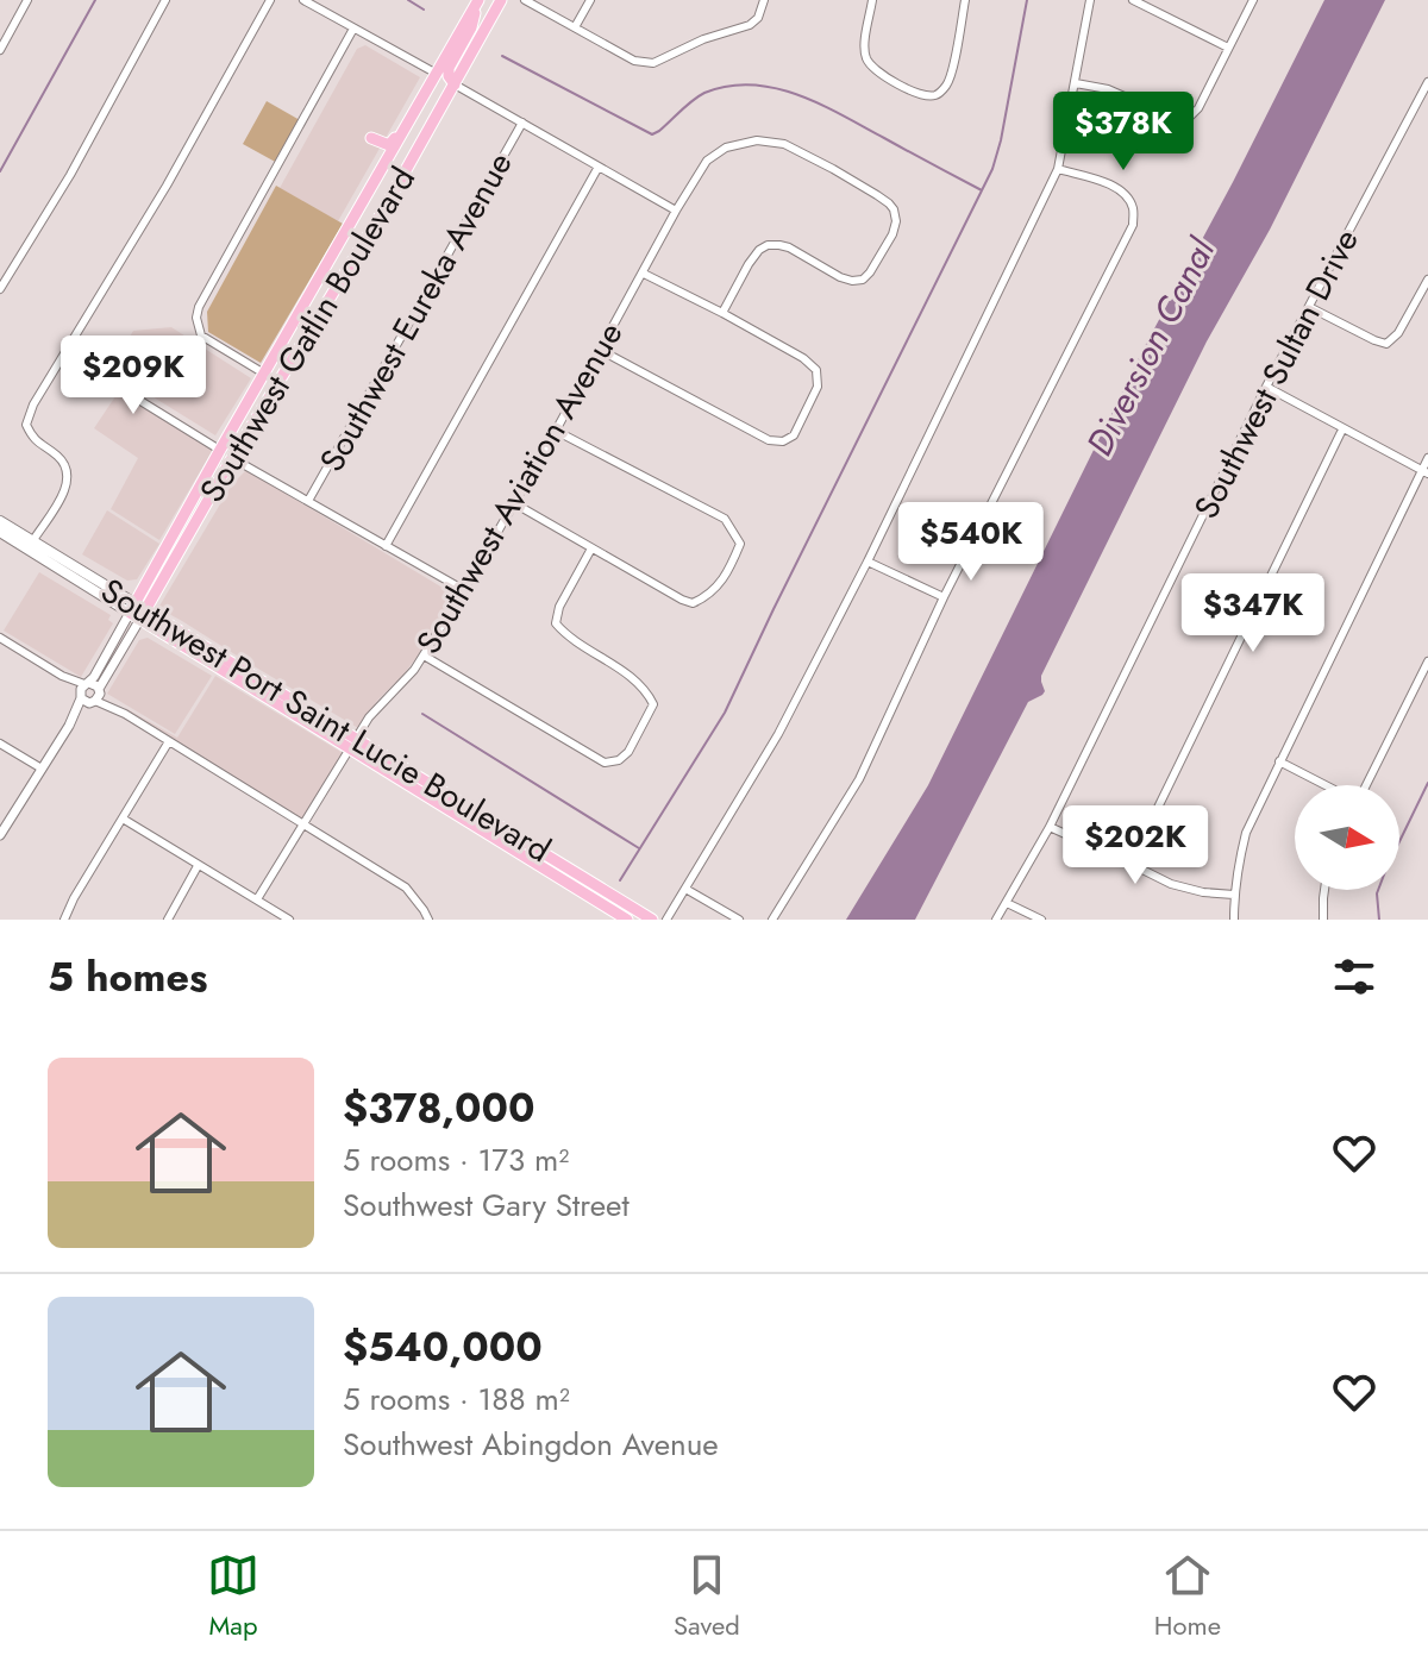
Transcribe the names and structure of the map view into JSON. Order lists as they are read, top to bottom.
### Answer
{
  "streets": {
    "main road": ["Southwest Gatlin Boulevard", "Southwest Port Saint Lucie Boulevard"],
    "street": ["Southwest Eureka Avenue", "Southwest Sultan Drive", "Southwest Aviation Avenue"]
  },
  "crossings": [
    ["Southwest Gatlin Boulevard", "Southwest Port Saint Lucie Boulevard"],
    ["Southwest Aviation Avenue", "Southwest Port Saint Lucie Boulevard"]
  ],
  "water": ["Diversion Canal"],
  "north": "right",
  "page": {
    "price": [
      "$378K",
      "$209K",
      "$540K",
      "$347K",
      "$202K"
    ],
    "heading": "5 homes",
    "list": [
      {
        "name": "$378,000",
        "note": "5 rooms · 173 m² · Southwest Gary Street"
      },
      {
        "name": "$540,000",
        "note": "5 rooms · 188 m² · Southwest Abingdon Avenue"
      }
    ],
    "tabs": ["Map", "Saved", "Home"]
  }
}
